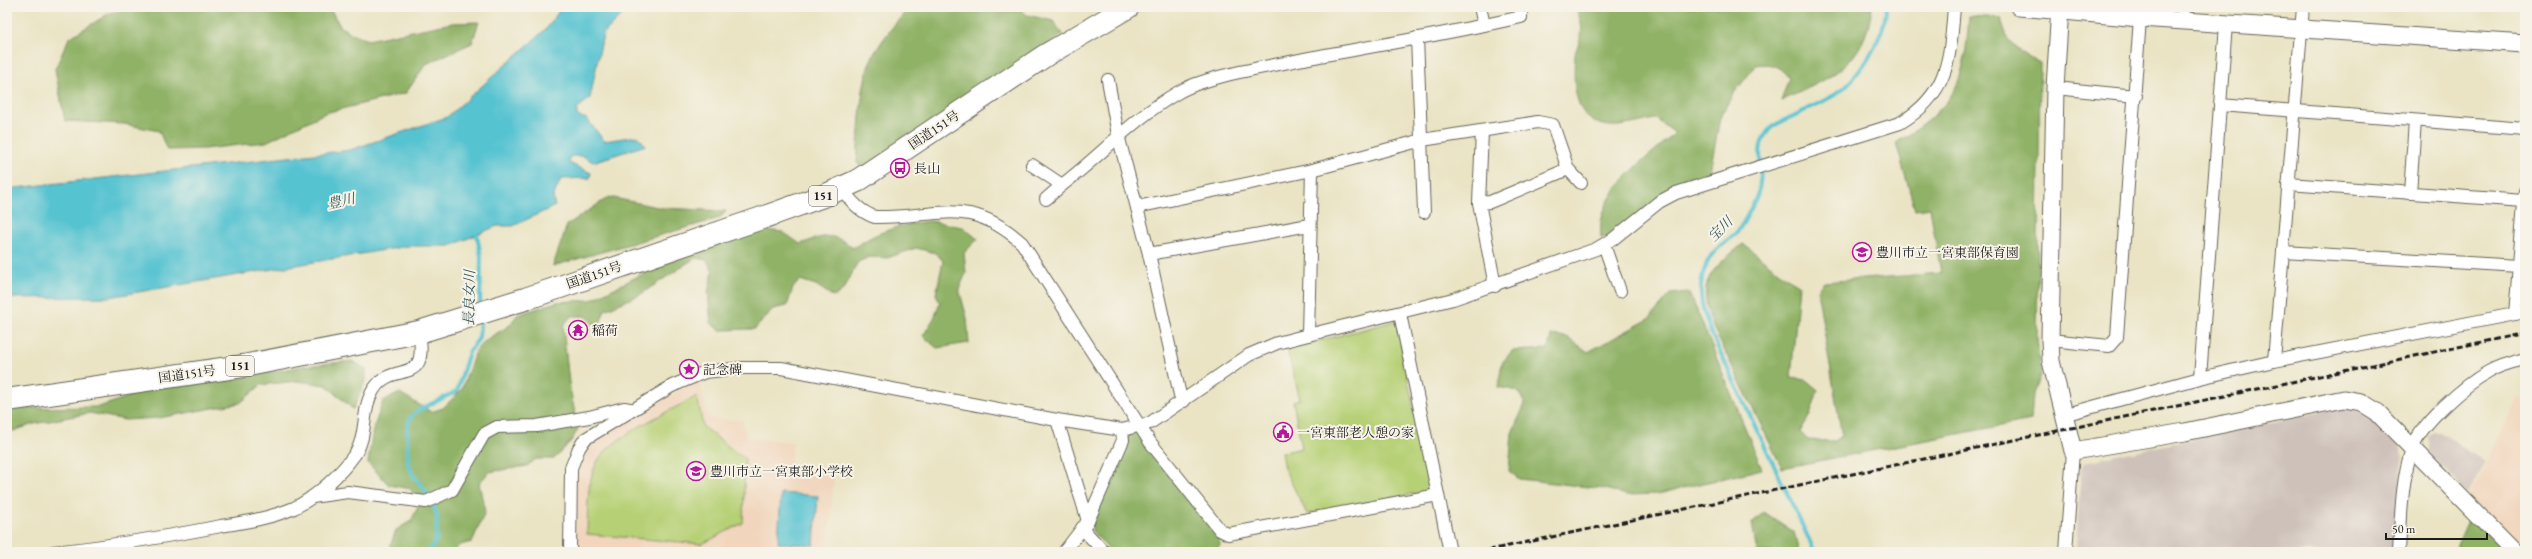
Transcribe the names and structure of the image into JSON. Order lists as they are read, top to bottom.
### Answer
{
  "streets": {
    "highway": ["国道151号", "151"]
  },
  "water": ["豊川", "宝川", "長良女川"],
  "places": {
    "bus stop": ["長山"],
    "school or university": ["豊川市立一宮東部保育園", "豊川市立一宮東部小学校"],
    "temple": ["稲荷"],
    "place": ["記念碑"],
    "public building": ["一宮東部老人憩の家"]
  },
  "scale_bar": "50 m"
}
